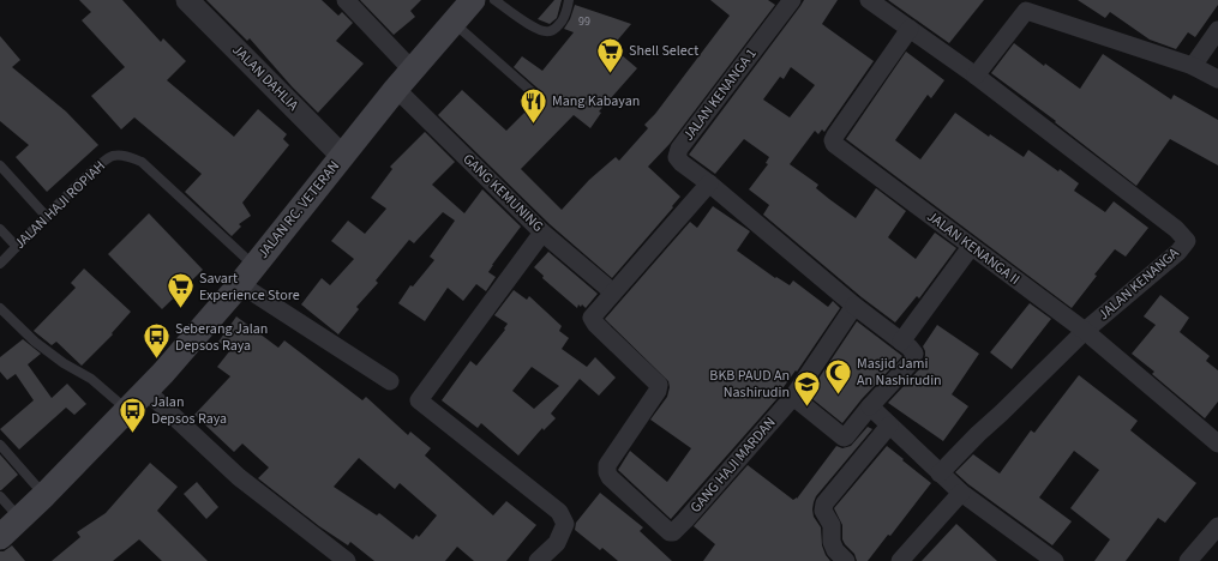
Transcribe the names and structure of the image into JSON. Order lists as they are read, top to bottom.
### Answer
{
  "streets": {
    "main road": ["JALAN RC. VETERAN"],
    "street": [
      "JALAN DAHLIA",
      "JALAN KENANGA 1",
      "GANG KEMUNING",
      "JALAN KENANGA II",
      "JALAN KENANGA",
      "GANG HAJI MARDAN"
    ],
    "lane": ["JALAN HAJI ROPIAH"]
  },
  "crossings": [
    ["JALAN DAHLIA", "JALAN RC. VETERAN"],
    ["GANG KEMUNING", "JALAN RC. VETERAN"],
    ["GANG KEMUNING", "GANG HAJI MARDAN"],
    ["JALAN HAJI ROPIAH", "JALAN RC. VETERAN"],
    ["JALAN KENANGA II", "JALAN KENANGA"]
  ],
  "places": {
    "supermarket": ["Shell Select", "Savart Experience Store"],
    "restaurant": ["Mang Kabayan"],
    "bus stop": ["Seberang Jalan Depsos Raya", "Jalan Depsos Raya"],
    "mosque": ["Masjid Jami An Nashirudin"],
    "school or university": ["BKB PAUD An Nashirudin"]
  },
  "house_numbers": ["99"]
}
